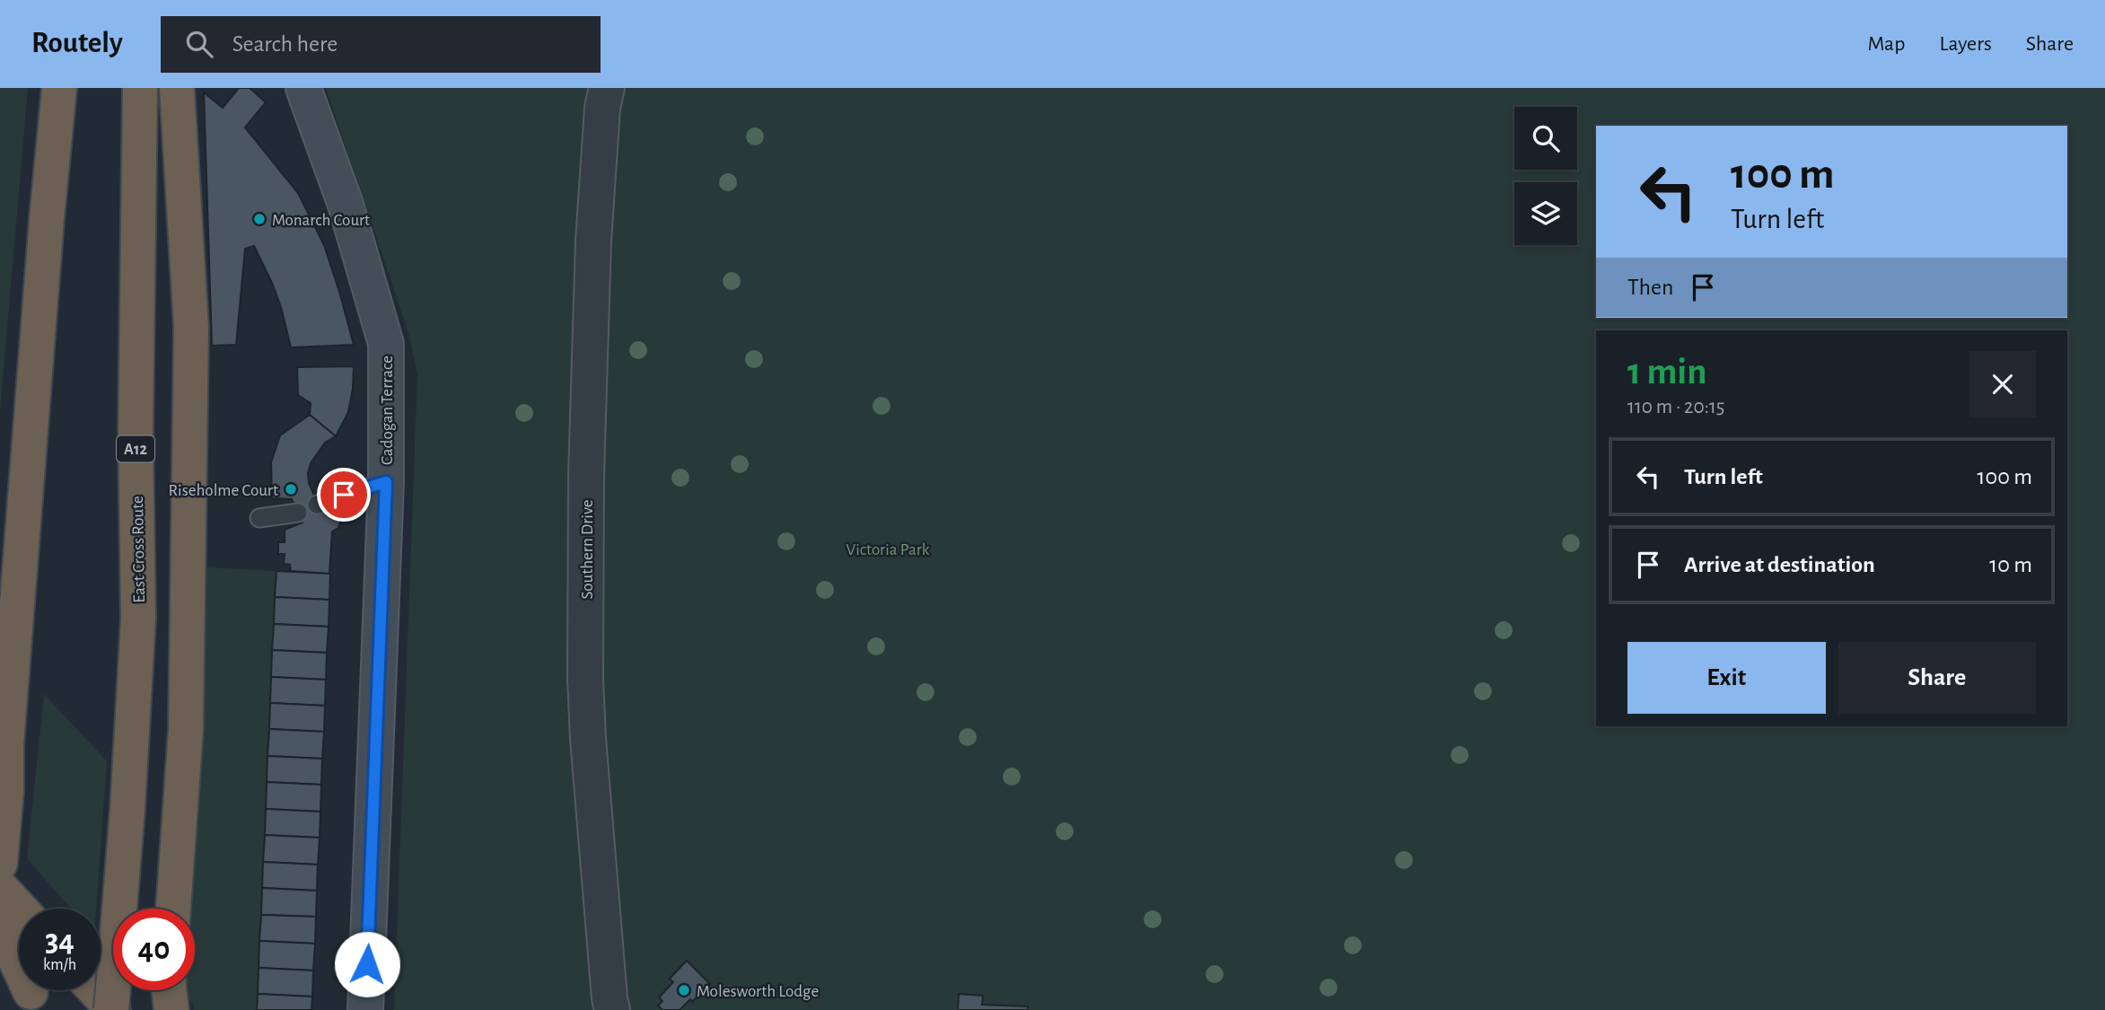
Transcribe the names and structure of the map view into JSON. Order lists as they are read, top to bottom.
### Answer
{
  "streets": {
    "highway": ["A12", "East Cross Route"],
    "street": ["Cadogan Terrace", "Southern Drive"]
  },
  "parks": ["Victoria Park"],
  "places": ["Monarch Court", "Riseholme Court", "Molesworth Lodge"],
  "page": {
    "header": "Routely",
    "search": "Search here",
    "nav": ["Map", "Layers", "Share"],
    "turn": ["100 m", "Turn left"],
    "then": "Then",
    "heading": ["1 min", "110 m · 20:15"],
    "list": [
      {
        "name": "Turn left",
        "value": "100 m"
      },
      {
        "name": "Arrive at destination",
        "value": "10 m"
      }
    ],
    "buttons": ["Exit", "Share"],
    "speed": "34 km/h",
    "limit": "40"
  }
}
